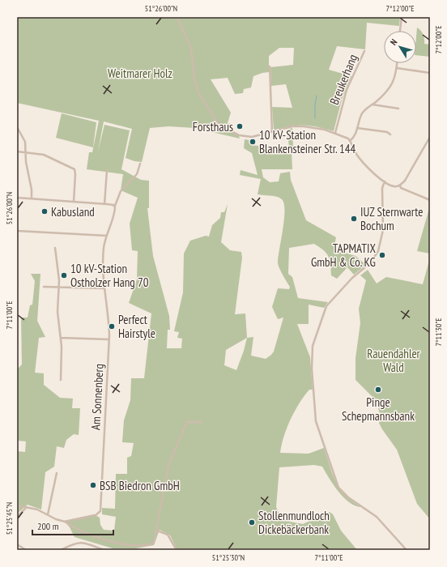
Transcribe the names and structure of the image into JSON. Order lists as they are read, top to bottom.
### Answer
{
  "streets": {
    "street": ["Breukerhang", "Am Sonnenberg"]
  },
  "parks": ["Weitmarer Holz", "Rauendahler Wald"],
  "places": [
    "Forsthaus",
    "10 kV-Station Blankensteiner Str. 144",
    "Kabusland",
    "IUZ Sternwarte Bochum",
    "TAPMATIX GmbH & Co. KG",
    "10 kV-Station Ostholzer Hang 70",
    "Perfect Hairstyle",
    "Pinge Schepmannsbank",
    "BSB Biedron GmbH",
    "Stollenmundloch Dickebäckerbank"
  ],
  "scale_bar": "200 m",
  "north": "top left",
  "coordinates": [
    "51°26'00\"N",
    "7°12'00\"E",
    "7°11'00\"E",
    "7°11'30\"E",
    "51°25'45\"N",
    "51°25'30\"N"
  ]
}
